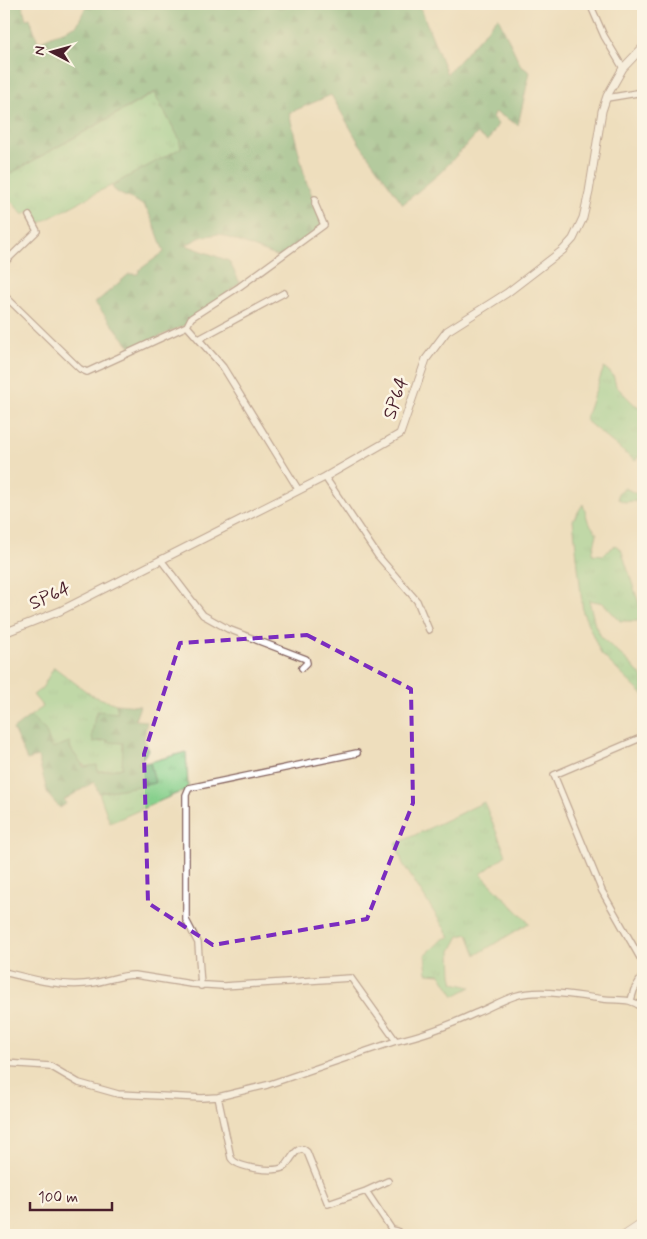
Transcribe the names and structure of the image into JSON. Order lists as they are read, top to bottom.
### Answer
{
  "streets": {
    "street": ["SP64"]
  },
  "scale_bar": "100 m",
  "north": "left"
}
